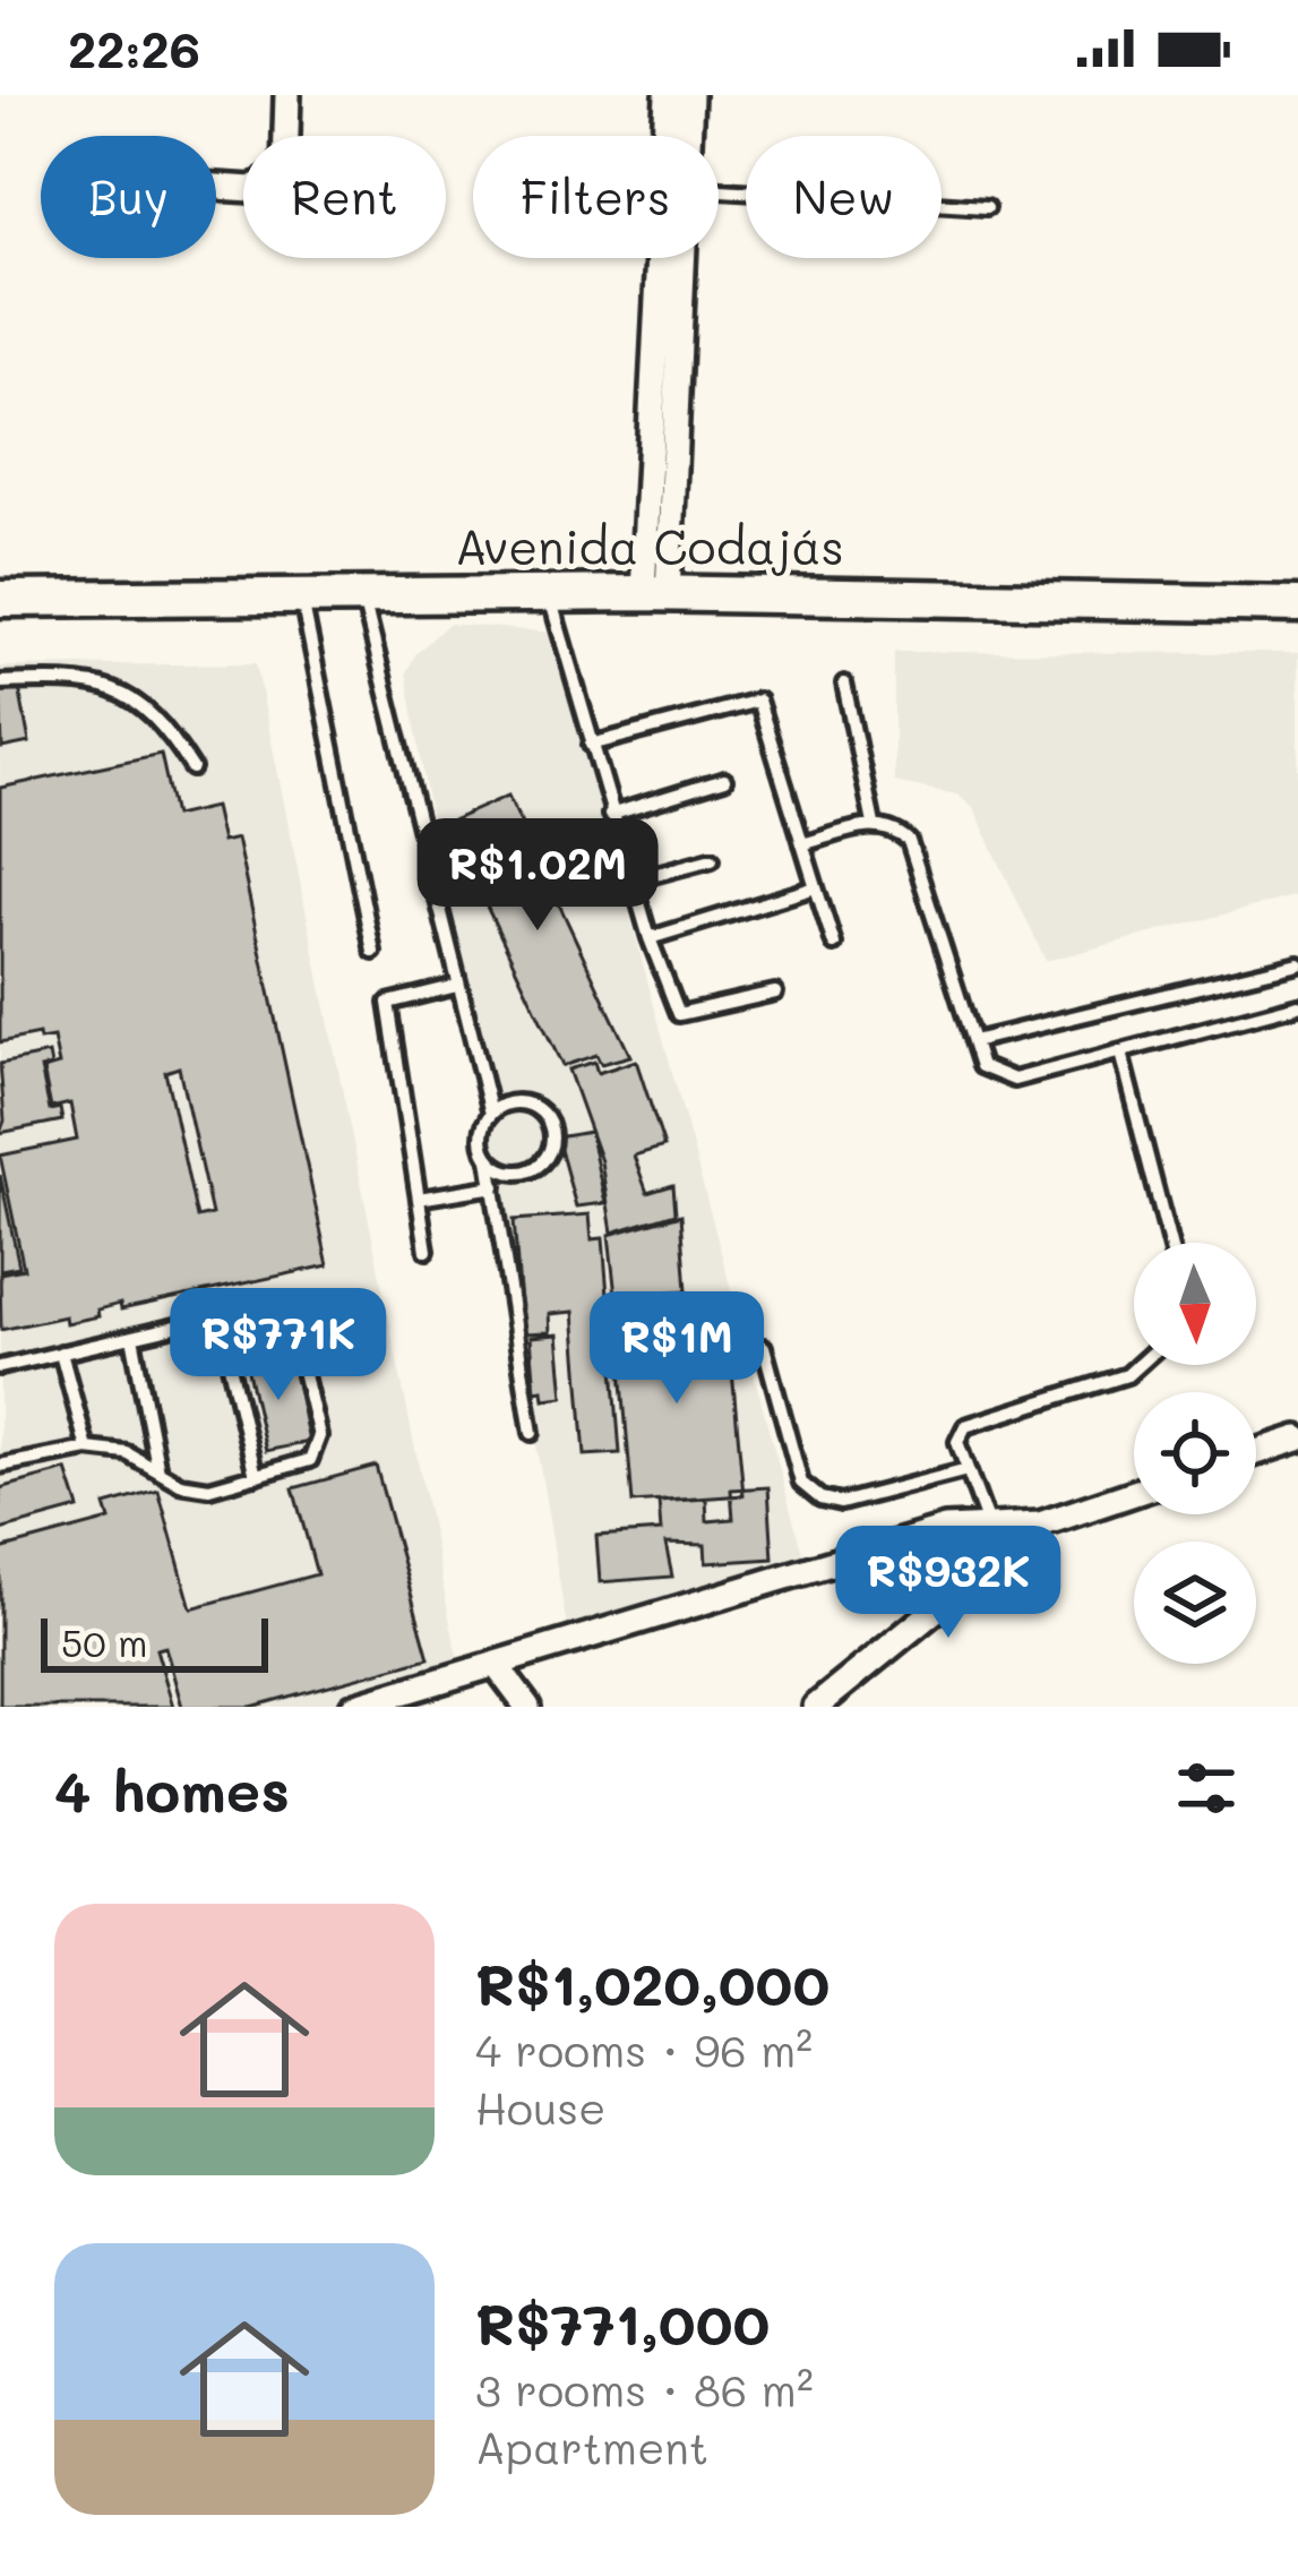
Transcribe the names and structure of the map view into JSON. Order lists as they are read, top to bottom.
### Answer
{
  "streets": {
    "street": ["Avenida Codajás"]
  },
  "scale_bar": "50 m",
  "north": "bottom",
  "page": {
    "status": "22:26",
    "chip": [
      "Buy",
      "Rent",
      "Filters",
      "New"
    ],
    "price": [
      "R$1.02M",
      "R$771K",
      "R$1M",
      "R$932K"
    ],
    "scale": "50 m",
    "heading": "4 homes",
    "list": [
      {
        "name": "R$1,020,000",
        "note": "4 rooms · 96 m² · House"
      },
      {
        "name": "R$771,000",
        "note": "3 rooms · 86 m² · Apartment"
      }
    ]
  }
}
